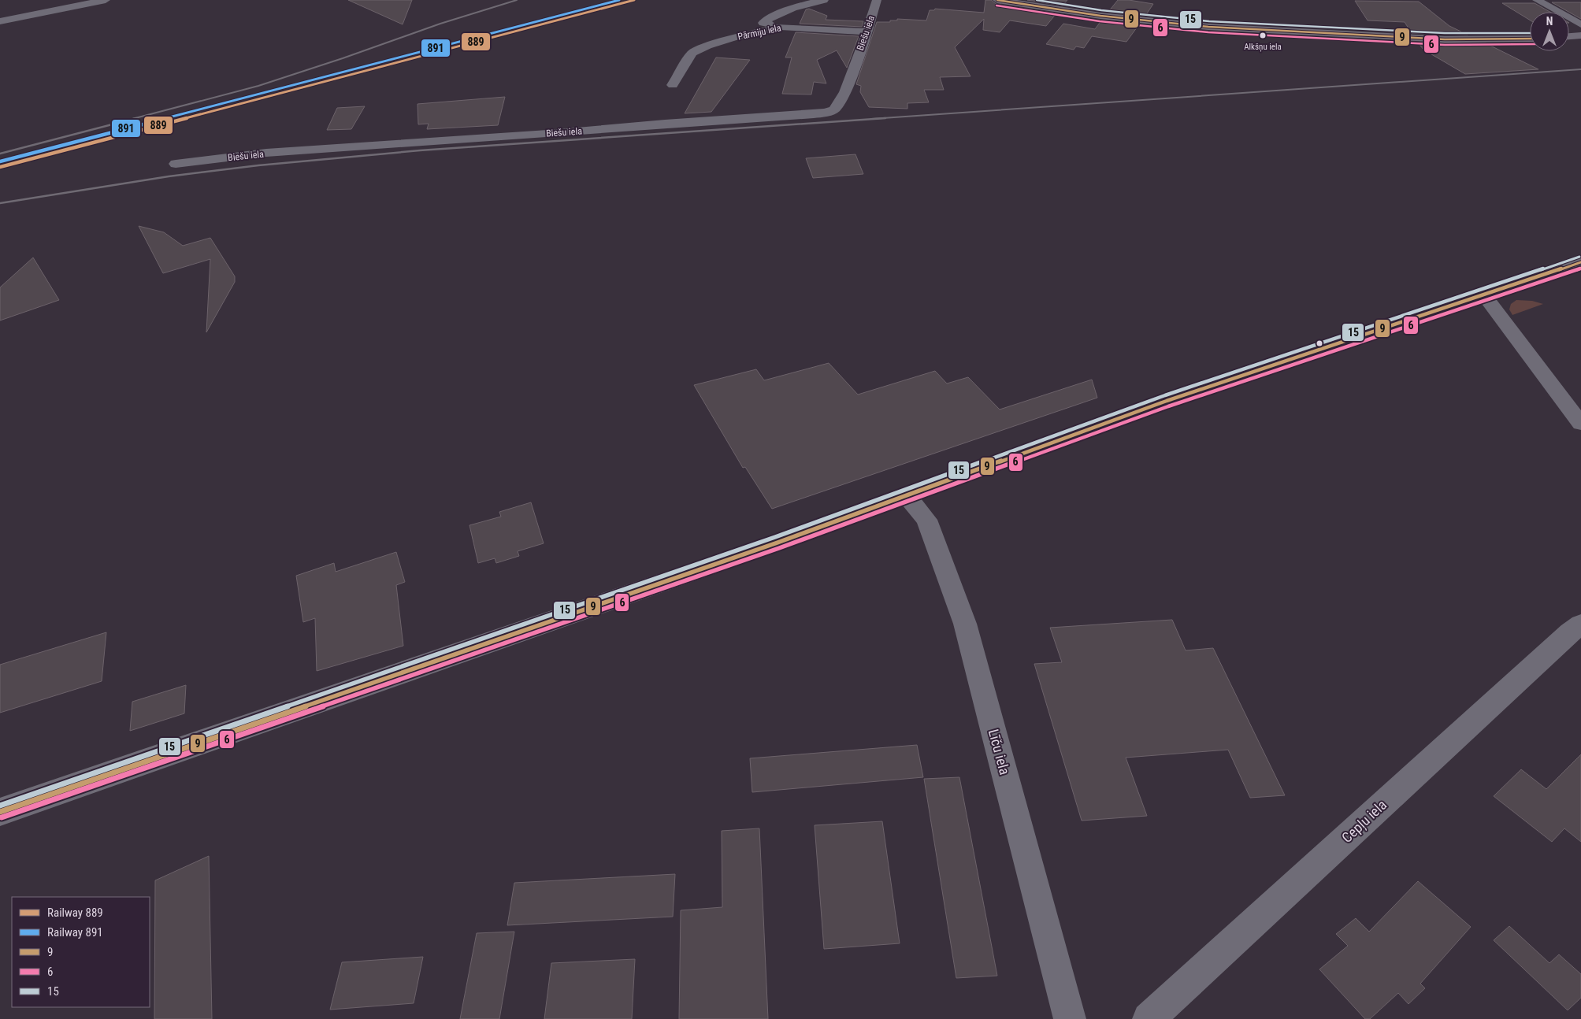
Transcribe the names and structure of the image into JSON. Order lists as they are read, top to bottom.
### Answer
{
  "streets": {
    "street": [
      "Pārmiju iela",
      "Biešu iela",
      "Līču iela",
      "Cepļu iela"
    ]
  },
  "crossings": [
    ["Pārmiju iela", "Biešu iela"]
  ],
  "places": ["Alkšņu iela"],
  "lines": [
    "rail line 889",
    "rail line 891",
    "transit line 9",
    "transit line 15",
    "transit line 6"
  ],
  "legend": [
    "Railway 889",
    "Railway 891",
    "9",
    "6",
    "15"
  ],
  "north": "top"
}
